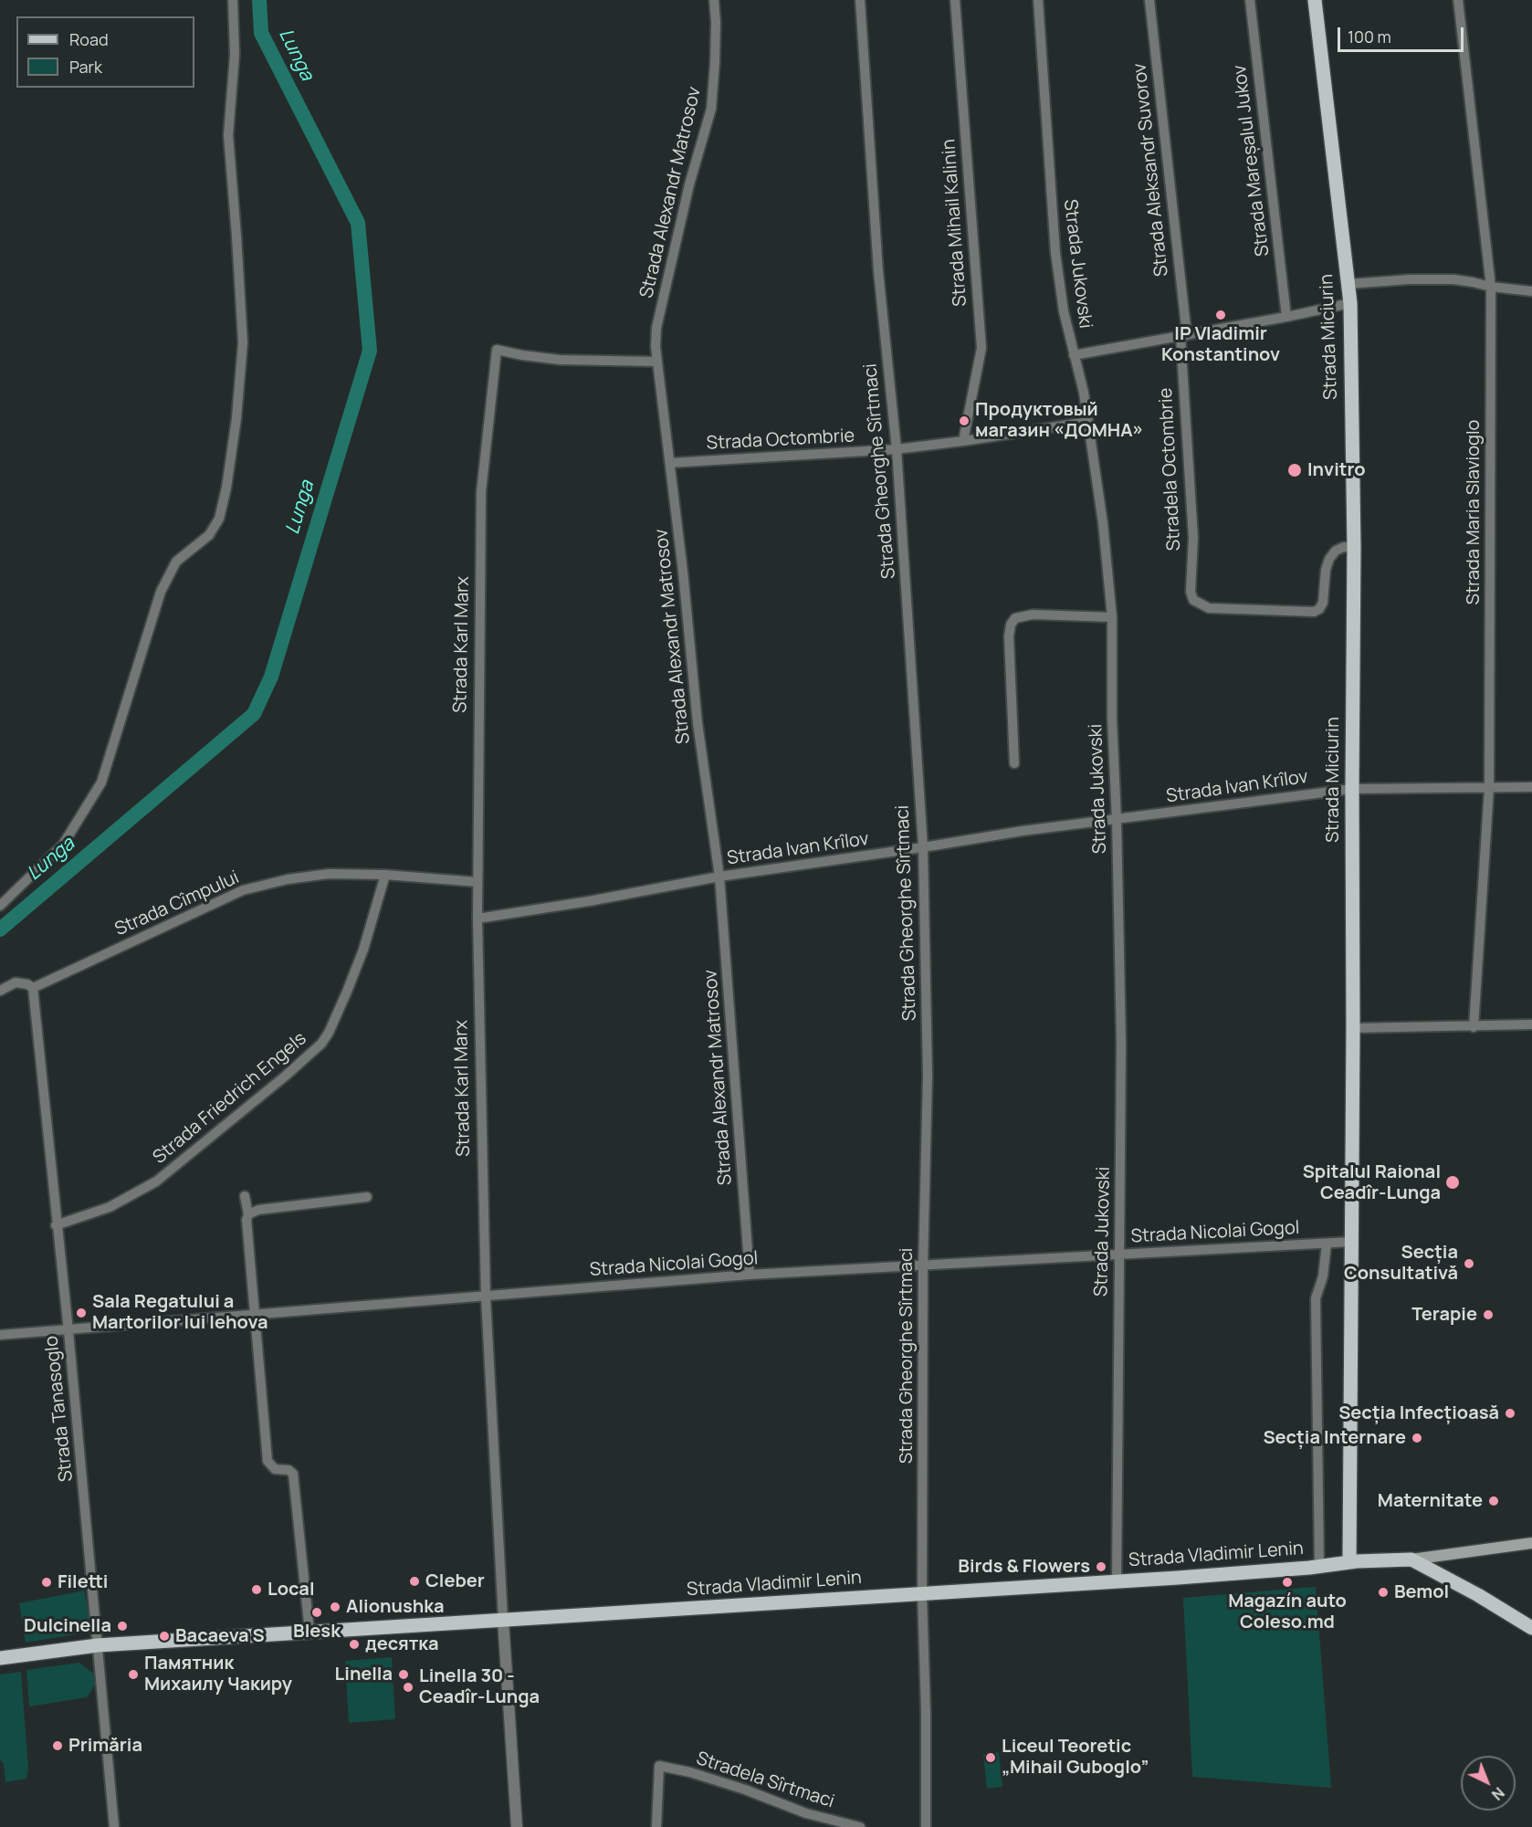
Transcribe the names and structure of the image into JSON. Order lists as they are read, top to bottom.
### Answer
{
  "streets": {
    "main road": ["Strada Miciurin", "Strada Vladimir Lenin"],
    "street": [
      "Strada Mareșalul Jukov",
      "Strada Aleksandr Suvorov",
      "Strada Alexandr Matrosov",
      "Strada Mihail Kalinin",
      "Strada Jukovski",
      "Strada Octombrie",
      "Stradela Octombrie",
      "Strada Gheorghe Sîrtmaci",
      "Strada Maria Slavioglo",
      "Strada Karl Marx",
      "Strada Ivan Krîlov",
      "Strada Cîmpului",
      "Strada Friedrich Engels",
      "Strada Nicolai Gogol",
      "Strada Tanasoglo",
      "Stradela Sîrtmaci"
    ]
  },
  "crossings": [
    ["Strada Aleksandr Suvorov", "Stradela Octombrie"],
    ["Strada Alexandr Matrosov", "Strada Octombrie"],
    ["Strada Alexandr Matrosov", "Strada Karl Marx"],
    ["Strada Alexandr Matrosov", "Strada Ivan Krîlov"],
    ["Strada Alexandr Matrosov", "Strada Nicolai Gogol"],
    ["Strada Mihail Kalinin", "Strada Octombrie"],
    ["Strada Jukovski", "Strada Octombrie"],
    ["Strada Jukovski", "Strada Ivan Krîlov"],
    ["Strada Jukovski", "Strada Nicolai Gogol"],
    ["Strada Jukovski", "Strada Vladimir Lenin"],
    ["Strada Miciurin", "Stradela Octombrie"],
    ["Strada Miciurin", "Strada Ivan Krîlov"],
    ["Strada Miciurin", "Strada Nicolai Gogol"],
    ["Strada Miciurin", "Strada Vladimir Lenin"],
    ["Strada Octombrie", "Strada Gheorghe Sîrtmaci"],
    ["Strada Gheorghe Sîrtmaci", "Strada Ivan Krîlov"],
    ["Strada Gheorghe Sîrtmaci", "Strada Nicolai Gogol"],
    ["Strada Gheorghe Sîrtmaci", "Strada Vladimir Lenin"],
    ["Strada Maria Slavioglo", "Strada Ivan Krîlov"],
    ["Strada Karl Marx", "Strada Ivan Krîlov"],
    ["Strada Karl Marx", "Strada Cîmpului"],
    ["Strada Karl Marx", "Strada Nicolai Gogol"],
    ["Strada Karl Marx", "Strada Vladimir Lenin"],
    ["Strada Cîmpului", "Strada Friedrich Engels"],
    ["Strada Cîmpului", "Strada Tanasoglo"],
    ["Strada Friedrich Engels", "Strada Tanasoglo"],
    ["Strada Nicolai Gogol", "Strada Tanasoglo"],
    ["Strada Tanasoglo", "Strada Vladimir Lenin"]
  ],
  "water": ["Lunga"],
  "places": [
    "IP Vladimir Konstantinov",
    "Продуктовый магазин «ДОМНА»",
    "Invitro",
    "Spitalul Raional Ceadîr-Lunga",
    "Secția Consultativă",
    "Sala Regatului a Martorilor lui Iehova",
    "Terapie",
    "Secția Infecțioasă",
    "Secția Internare",
    "Maternitate",
    "Birds & Flowers",
    "Cleber",
    "Filetti",
    "Magazín auto Coleso.md",
    "Local",
    "Bemol",
    "Alionushka",
    "Blesk",
    "Dulcinella",
    "Bacaeva S",
    "десятка",
    "Памятник Михаилу Чакиру",
    "Linella",
    "Linella 30 - Ceadîr-Lunga",
    "Primăria",
    "Liceul Teoretic „Mihail Guboglo”"
  ],
  "legend": ["Road", "Park"],
  "scale_bar": "100 m",
  "north": "bottom right"
}
